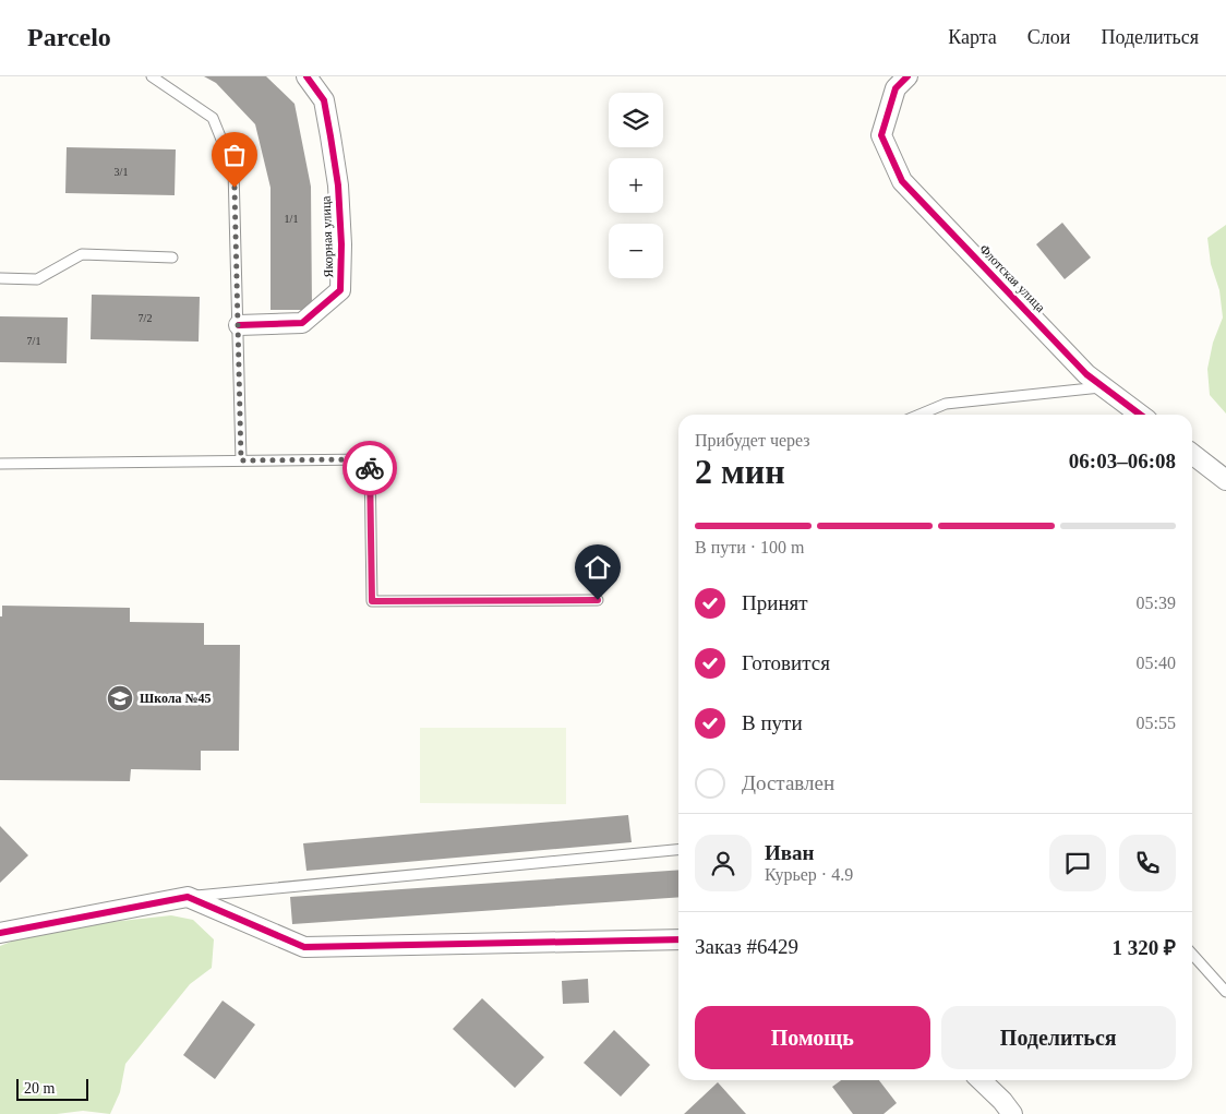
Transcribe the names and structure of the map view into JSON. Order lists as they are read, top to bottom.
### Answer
{
  "streets": {
    "street": ["Якорная улица", "Флотская улица"]
  },
  "places": {
    "school or university": ["Школа №45"]
  },
  "house_numbers": [
    "3/1",
    "1/1",
    "7/2",
    "7/1"
  ],
  "scale_bar": "20 m",
  "page": {
    "header": "Parcelo",
    "nav": ["Карта", "Слои", "Поделиться"],
    "map_buttons": ["+", "−"],
    "heading": ["2 мин", "Прибудет через", "06:03–06:08"],
    "panel": [
      "Иван",
      "Курьер · 4.9",
      "Заказ #6429",
      "1 320 ₽"
    ],
    "bar": "В пути · 100 m",
    "list": [
      ["Принят", "05:39"],
      ["Готовится", "05:40"],
      ["В пути", "05:55"],
      "Доставлен"
    ],
    "buttons": ["Помощь", "Поделиться"],
    "scale": "20 m"
  }
}
